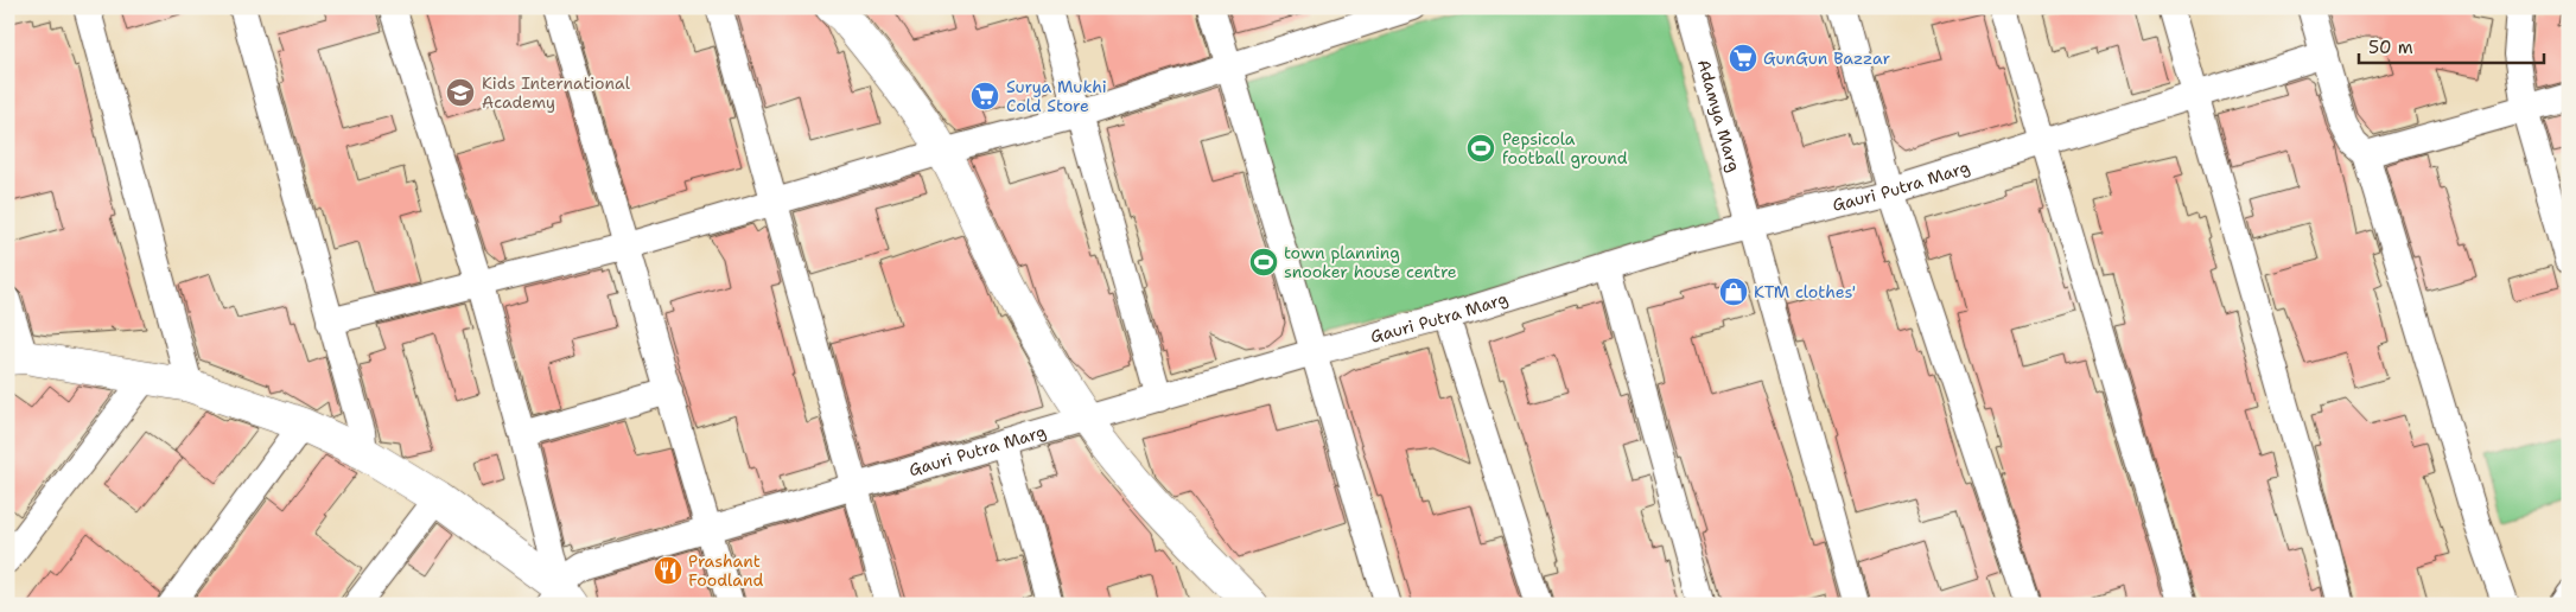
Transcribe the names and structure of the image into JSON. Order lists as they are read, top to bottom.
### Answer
{
  "streets": {
    "street": ["Adamya Marg", "Gauri Putra Marg"]
  },
  "crossings": [
    ["Adamya Marg", "Gauri Putra Marg"]
  ],
  "places": {
    "supermarket": ["GunGun Bazzar", "Surya Mukhi Cold Store"],
    "school or university": ["Kids International Academy"],
    "sports": ["Pepsicola football ground", "town planning snooker house centre"],
    "shop": ["KTM clothes'"],
    "restaurant": ["Prashant Foodland"]
  },
  "scale_bar": "50 m"
}
